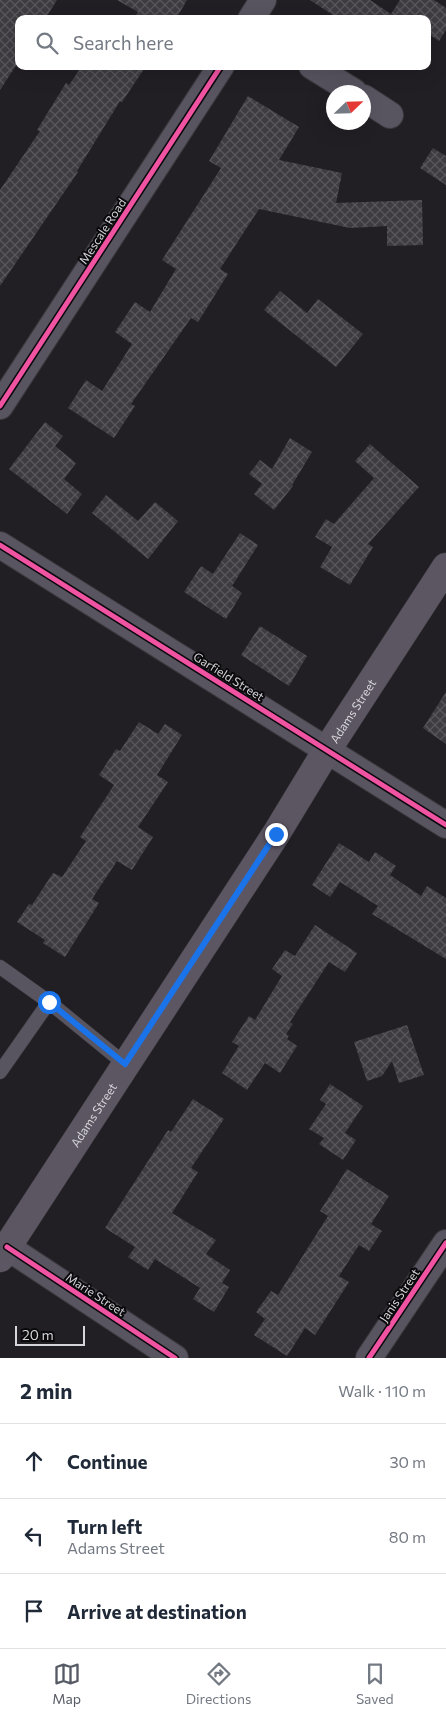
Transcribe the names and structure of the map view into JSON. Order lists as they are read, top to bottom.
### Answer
{
  "streets": {
    "main road": ["Adams Street"],
    "street": [
      "Mescale Road",
      "Garfield Street",
      "Marie Street",
      "Janis Street"
    ]
  },
  "crossings": [
    ["Garfield Street", "Adams Street"],
    ["Adams Street", "Marie Street"]
  ],
  "scale_bar": "20 m",
  "north": "top right",
  "page": {
    "search": "Search here",
    "scale": "20 m",
    "heading": ["2 min", "Walk · 110 m"],
    "list": [
      ["Continue", "30 m"],
      ["Turn left", "Adams Street", "80 m"],
      "Arrive at destination"
    ],
    "nav": ["Map", "Directions", "Saved"]
  }
}
